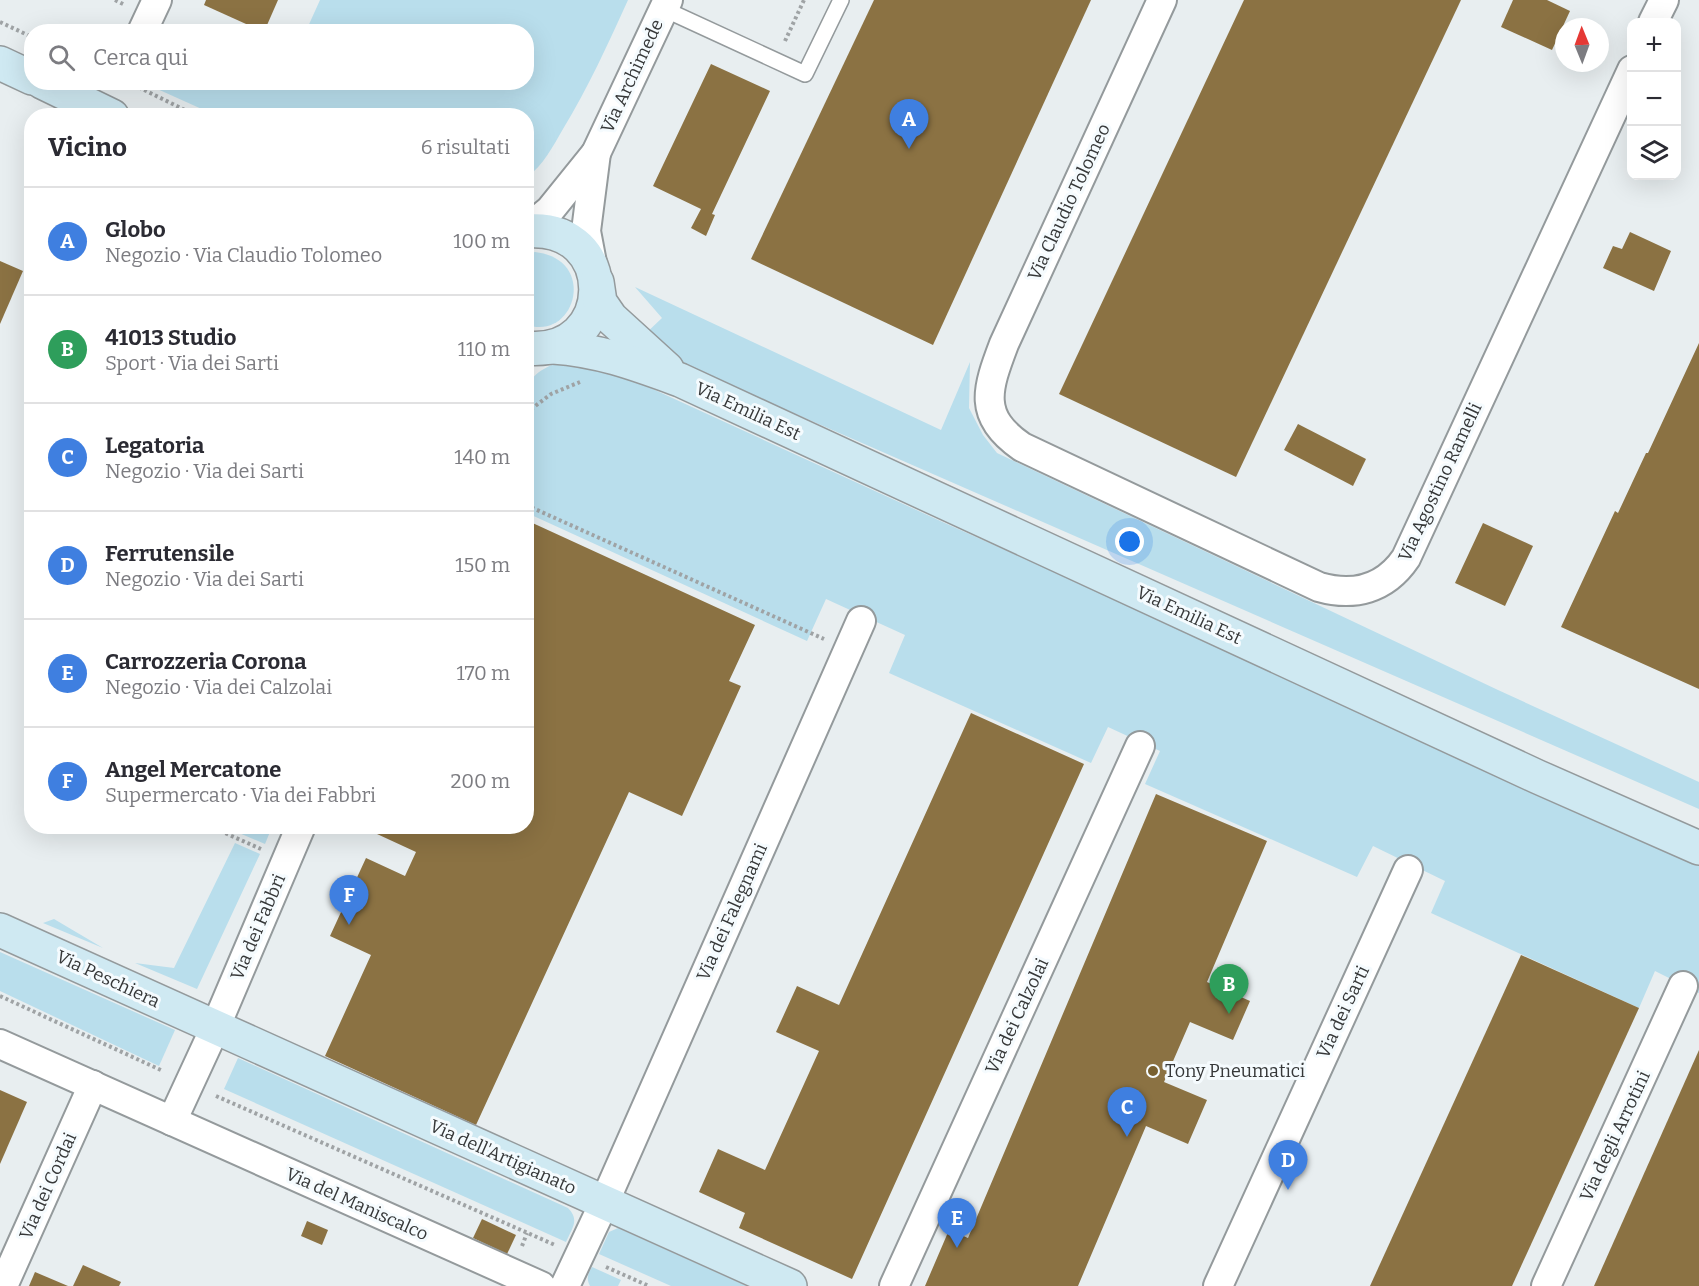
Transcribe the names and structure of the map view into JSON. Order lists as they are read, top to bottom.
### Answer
{
  "streets": {
    "main road": ["Via Emilia Est", "Via Peschiera", "Via dell'Artigianato"],
    "street": [
      "Via Archimede",
      "Via Claudio Tolomeo",
      "Via Agostino Ramelli",
      "Via dei Falegnami",
      "Via dei Fabbri",
      "Via dei Sarti",
      "Via dei Calzolai",
      "Via degli Arrotini",
      "Via dei Cordai",
      "Via del Maniscalco"
    ]
  },
  "crossings": [
    ["Via Archimede", "Via Emilia Est"],
    ["Via Claudio Tolomeo", "Via Agostino Ramelli"],
    ["Via dei Falegnami", "Via dell'Artigianato"],
    ["Via dei Fabbri", "Via Peschiera"],
    ["Via dei Fabbri", "Via dell'Artigianato"],
    ["Via Peschiera", "Via dell'Artigianato"],
    ["Via dei Cordai", "Via del Maniscalco"]
  ],
  "places": ["Tony Pneumatici"],
  "north": "top",
  "page": {
    "map_buttons": ["+", "−"],
    "search": "Cerca qui",
    "pins": [
      "A",
      "F",
      "B",
      "C",
      "D",
      "E"
    ],
    "heading": ["Vicino", "6 risultati"],
    "list": [
      {
        "mark": "A",
        "name": "Globo",
        "note": "Negozio · Via Claudio Tolomeo",
        "value": "100 m"
      },
      {
        "mark": "B",
        "name": "41013 Studio",
        "note": "Sport · Via dei Sarti",
        "value": "110 m"
      },
      {
        "mark": "C",
        "name": "Legatoria",
        "note": "Negozio · Via dei Sarti",
        "value": "140 m"
      },
      {
        "mark": "D",
        "name": "Ferrutensile",
        "note": "Negozio · Via dei Sarti",
        "value": "150 m"
      },
      {
        "mark": "E",
        "name": "Carrozzeria Corona",
        "note": "Negozio · Via dei Calzolai",
        "value": "170 m"
      },
      {
        "mark": "F",
        "name": "Angel Mercatone",
        "note": "Supermercato · Via dei Fabbri",
        "value": "200 m"
      }
    ]
  }
}
